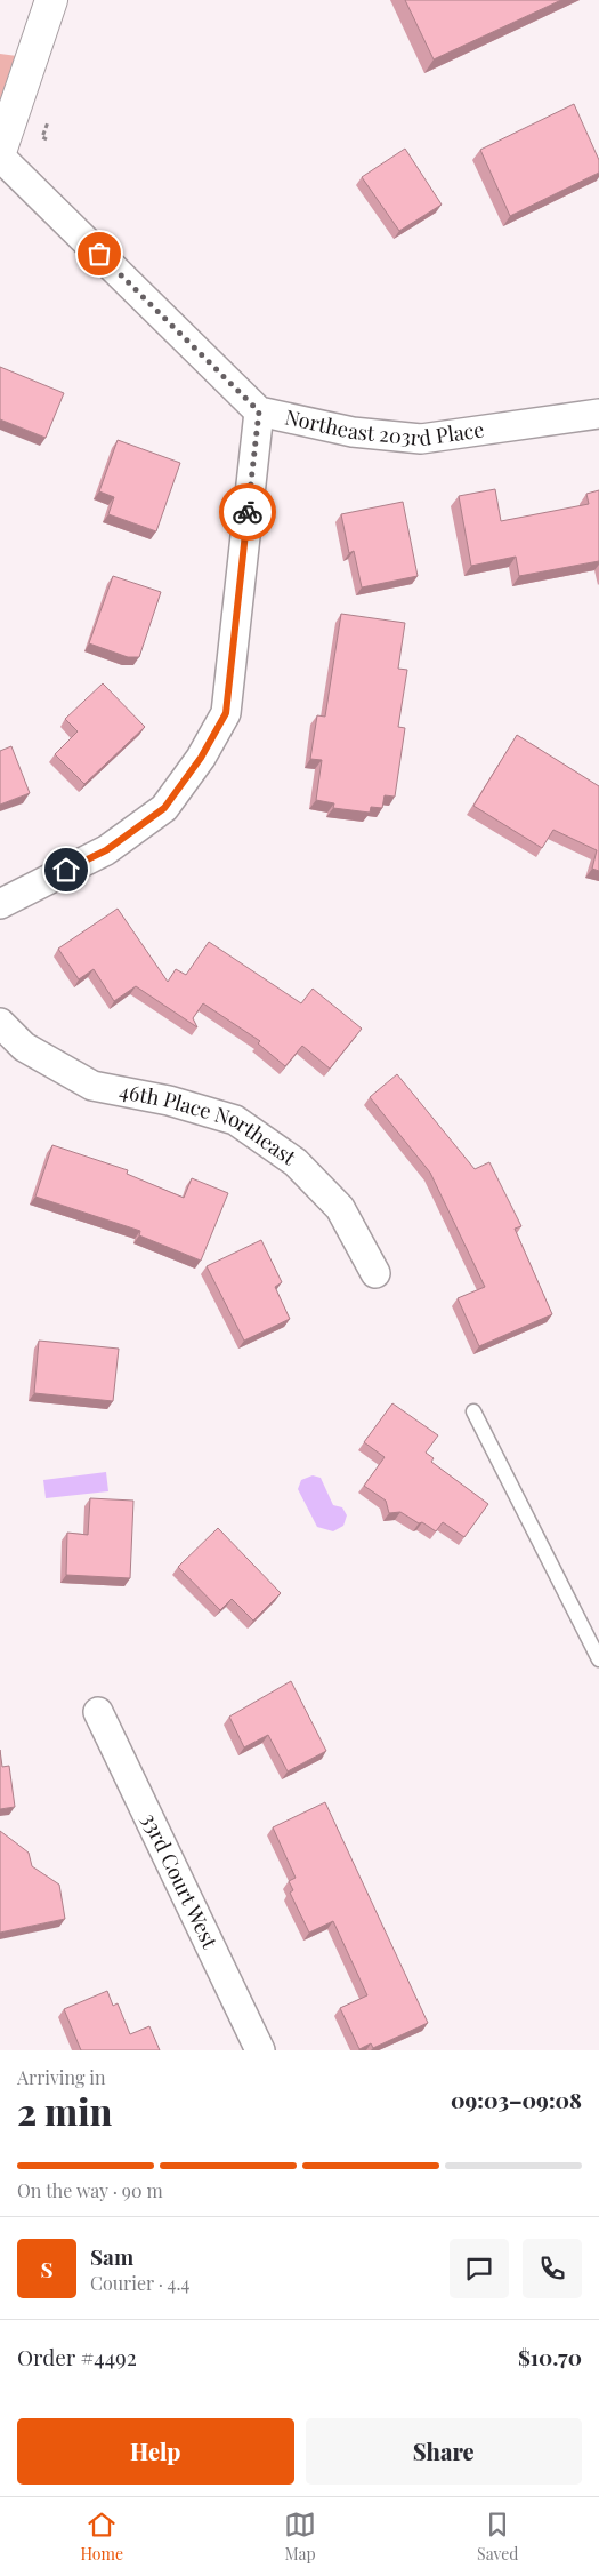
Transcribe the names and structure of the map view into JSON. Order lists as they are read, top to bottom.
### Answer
{
  "streets": {
    "street": ["Northeast 203rd Place", "46th Place Northeast", "33rd Court West"]
  },
  "page": {
    "heading": ["2 min", "Arriving in", "09:03–09:08"],
    "panel": [
      "Sam",
      "Courier · 4.4",
      "Order #4492",
      "$10.70"
    ],
    "bar": "On the way · 90 m",
    "round": "S",
    "buttons": ["Help", "Share"],
    "tabs": ["Home", "Map", "Saved"]
  }
}
